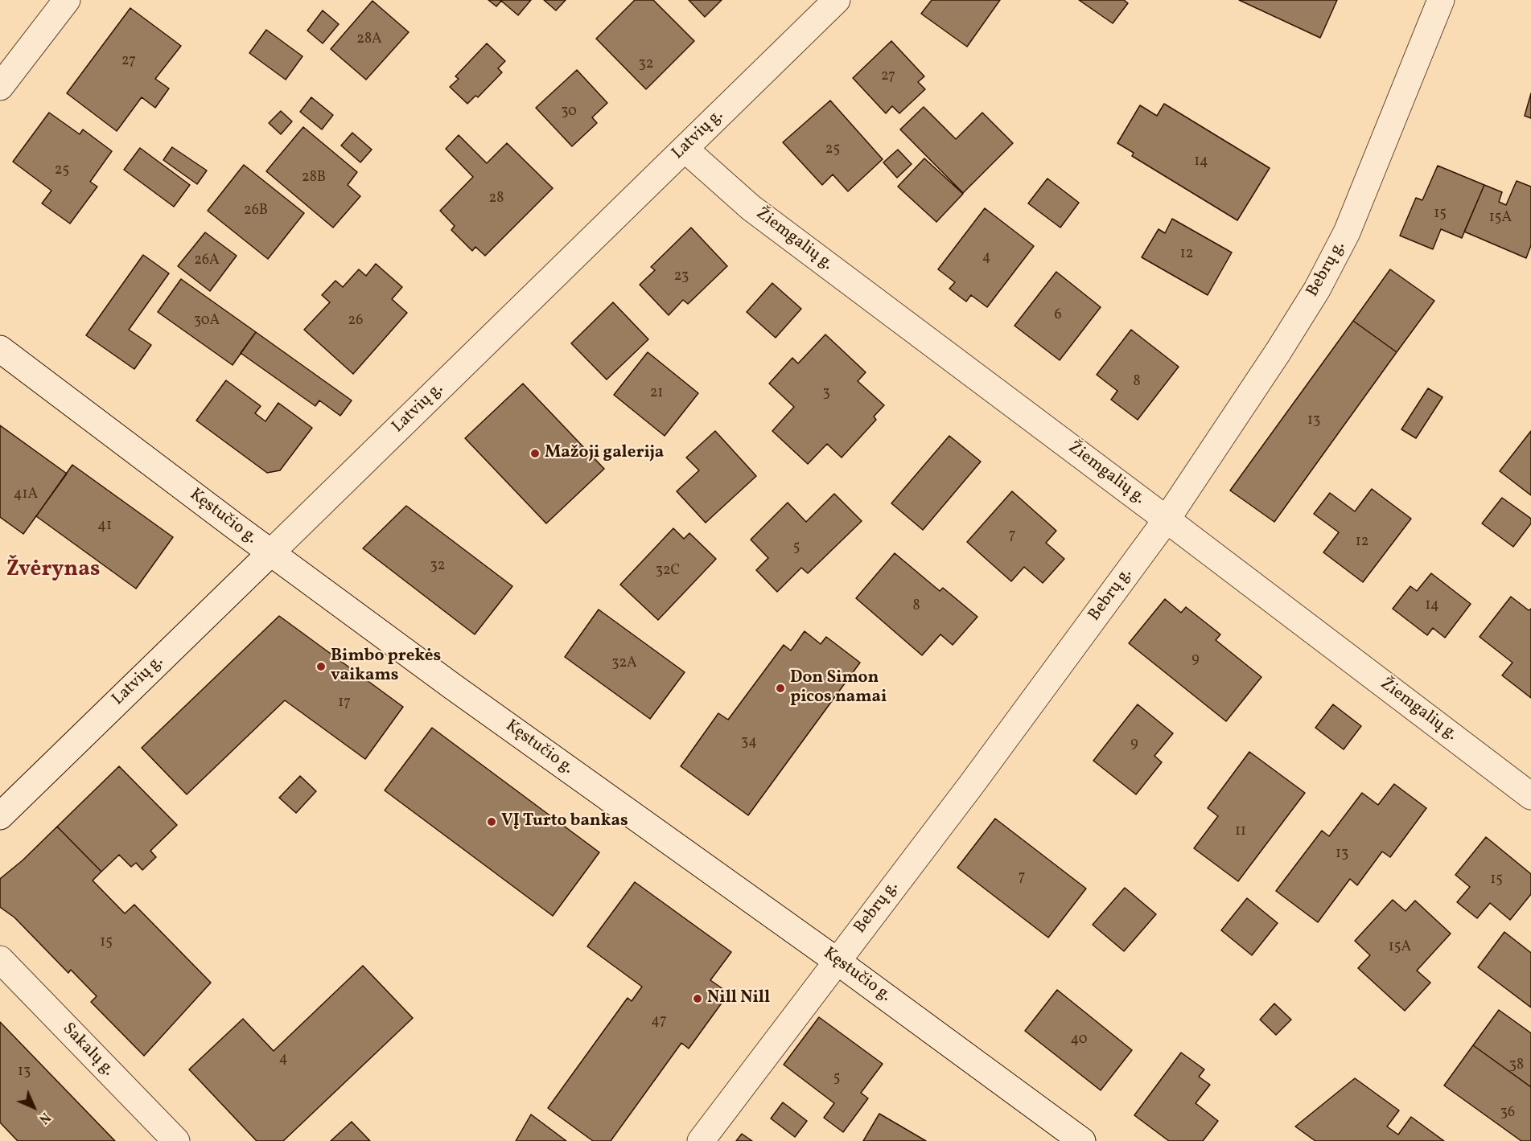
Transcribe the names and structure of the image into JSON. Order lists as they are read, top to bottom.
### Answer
{
  "streets": {
    "street": [
      "Latvių g.",
      "Žiemgalių g.",
      "Bebrų g.",
      "Kęstučio g.",
      "Sakalų g."
    ]
  },
  "crossings": [
    ["Latvių g.", "Žiemgalių g."],
    ["Latvių g.", "Kęstučio g."],
    ["Žiemgalių g.", "Bebrų g."],
    ["Bebrų g.", "Kęstučio g."]
  ],
  "districts": ["Žvėrynas"],
  "places": [
    "Mažoji galerija",
    "Bimbo prekės vaikams",
    "Don Simon picos namai",
    "VĮ Turto bankas",
    "Nill Nill"
  ],
  "house_numbers": [
    "28A",
    "27",
    "32",
    "27",
    "30",
    "25",
    "14",
    "25",
    "28B",
    "28",
    "26B",
    "15",
    "15A",
    "12",
    "4",
    "26A",
    "23",
    "6",
    "30A",
    "26",
    "8",
    "21",
    "3",
    "13",
    "41A",
    "41",
    "7",
    "12",
    "5",
    "32",
    "32C",
    "14",
    "8",
    "9",
    "32A",
    "17",
    "34",
    "9",
    "11",
    "13",
    "7",
    "15",
    "15",
    "15A",
    "47",
    "40",
    "4",
    "38",
    "13",
    "5",
    "36"
  ],
  "north": "bottom right"
}
